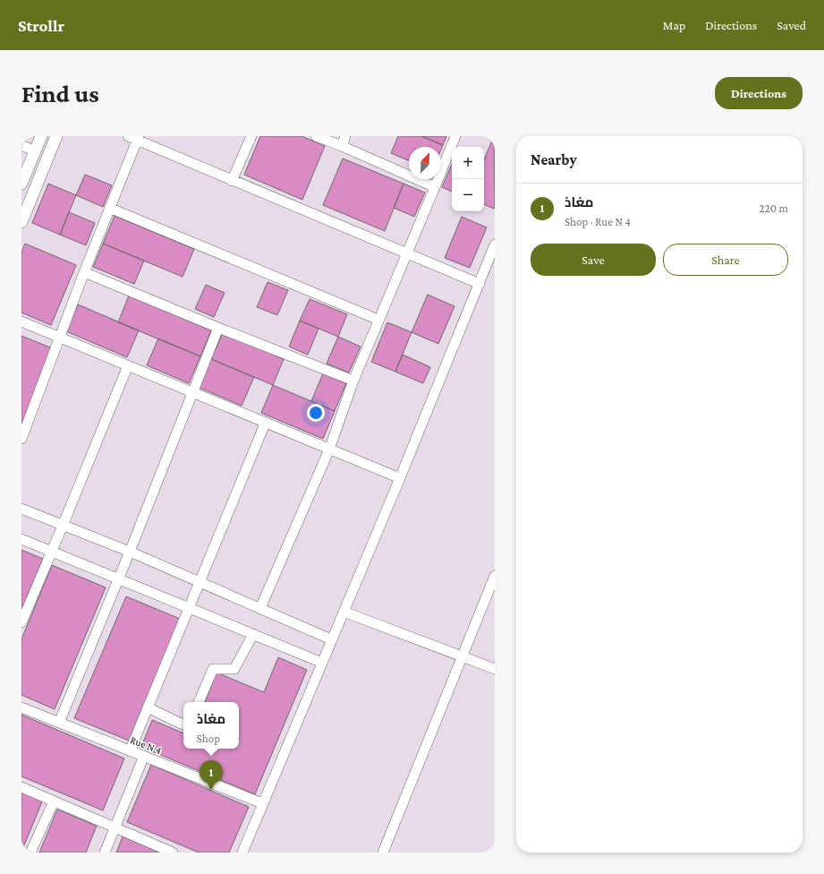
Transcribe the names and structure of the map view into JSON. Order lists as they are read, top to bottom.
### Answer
{
  "streets": {
    "street": ["Rue N 4"]
  },
  "north": "top right",
  "page": {
    "header": "Strollr",
    "nav": ["Map", "Directions", "Saved"],
    "buttons": [
      "Directions",
      ["Save", "Share"]
    ],
    "title": "Find us",
    "heading": "Nearby",
    "map_buttons": ["+", "−"],
    "list": [
      {
        "mark": "1",
        "name": "مغاذ",
        "note": "Shop · Rue N 4",
        "value": "220 m"
      }
    ],
    "popup": ["مغاذ", "Shop"],
    "pins": "1"
  }
}
